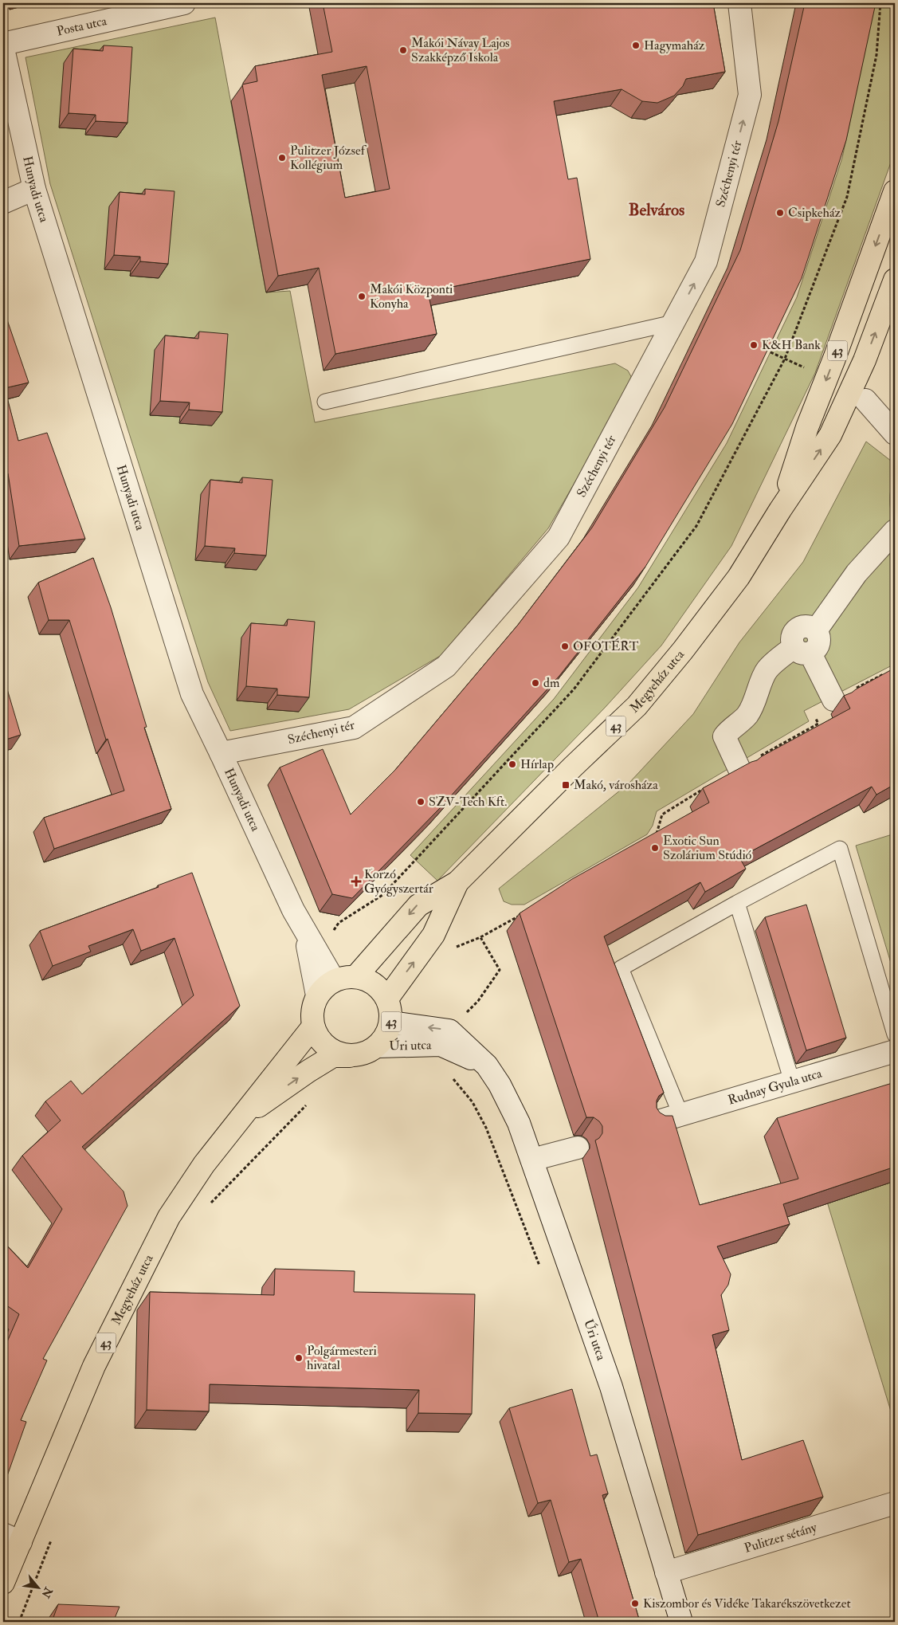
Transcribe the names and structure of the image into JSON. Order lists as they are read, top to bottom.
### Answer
{
  "streets": {
    "main road": ["43", "Megyeház utca"],
    "street": [
      "Posta utca",
      "Széchenyi tér",
      "Hunyadi utca",
      "Úri utca",
      "Rudnay Gyula utca",
      "Pulitzer sétány"
    ]
  },
  "crossings": [
    ["Széchenyi tér", "Hunyadi utca"],
    ["Hunyadi utca", "43"],
    ["Hunyadi utca", "Úri utca"],
    ["43", "Megyeház utca"],
    ["43", "Úri utca"],
    ["Úri utca", "Pulitzer sétány"]
  ],
  "districts": ["Belváros"],
  "places": {
    "other": [
      "Hagymaház",
      "Makói Návay Lajos Szakképző Iskola",
      "Pulitzer József Kollégium",
      "Csipkeház",
      "Makói Központi Konyha",
      "K&H Bank",
      "OFOTÉRT",
      "dm",
      "Hírlap",
      "SZV-Tech Kft.",
      "Exotic Sun Szolárium Stúdió",
      "Polgármesteri hivatal",
      "Kiszombor és Vidéke Takarékszövetkezet"
    ],
    "transit": ["Makó, városháza"],
    "health": ["Korzó Gyógyszertár"]
  },
  "north": "bottom right"
}
